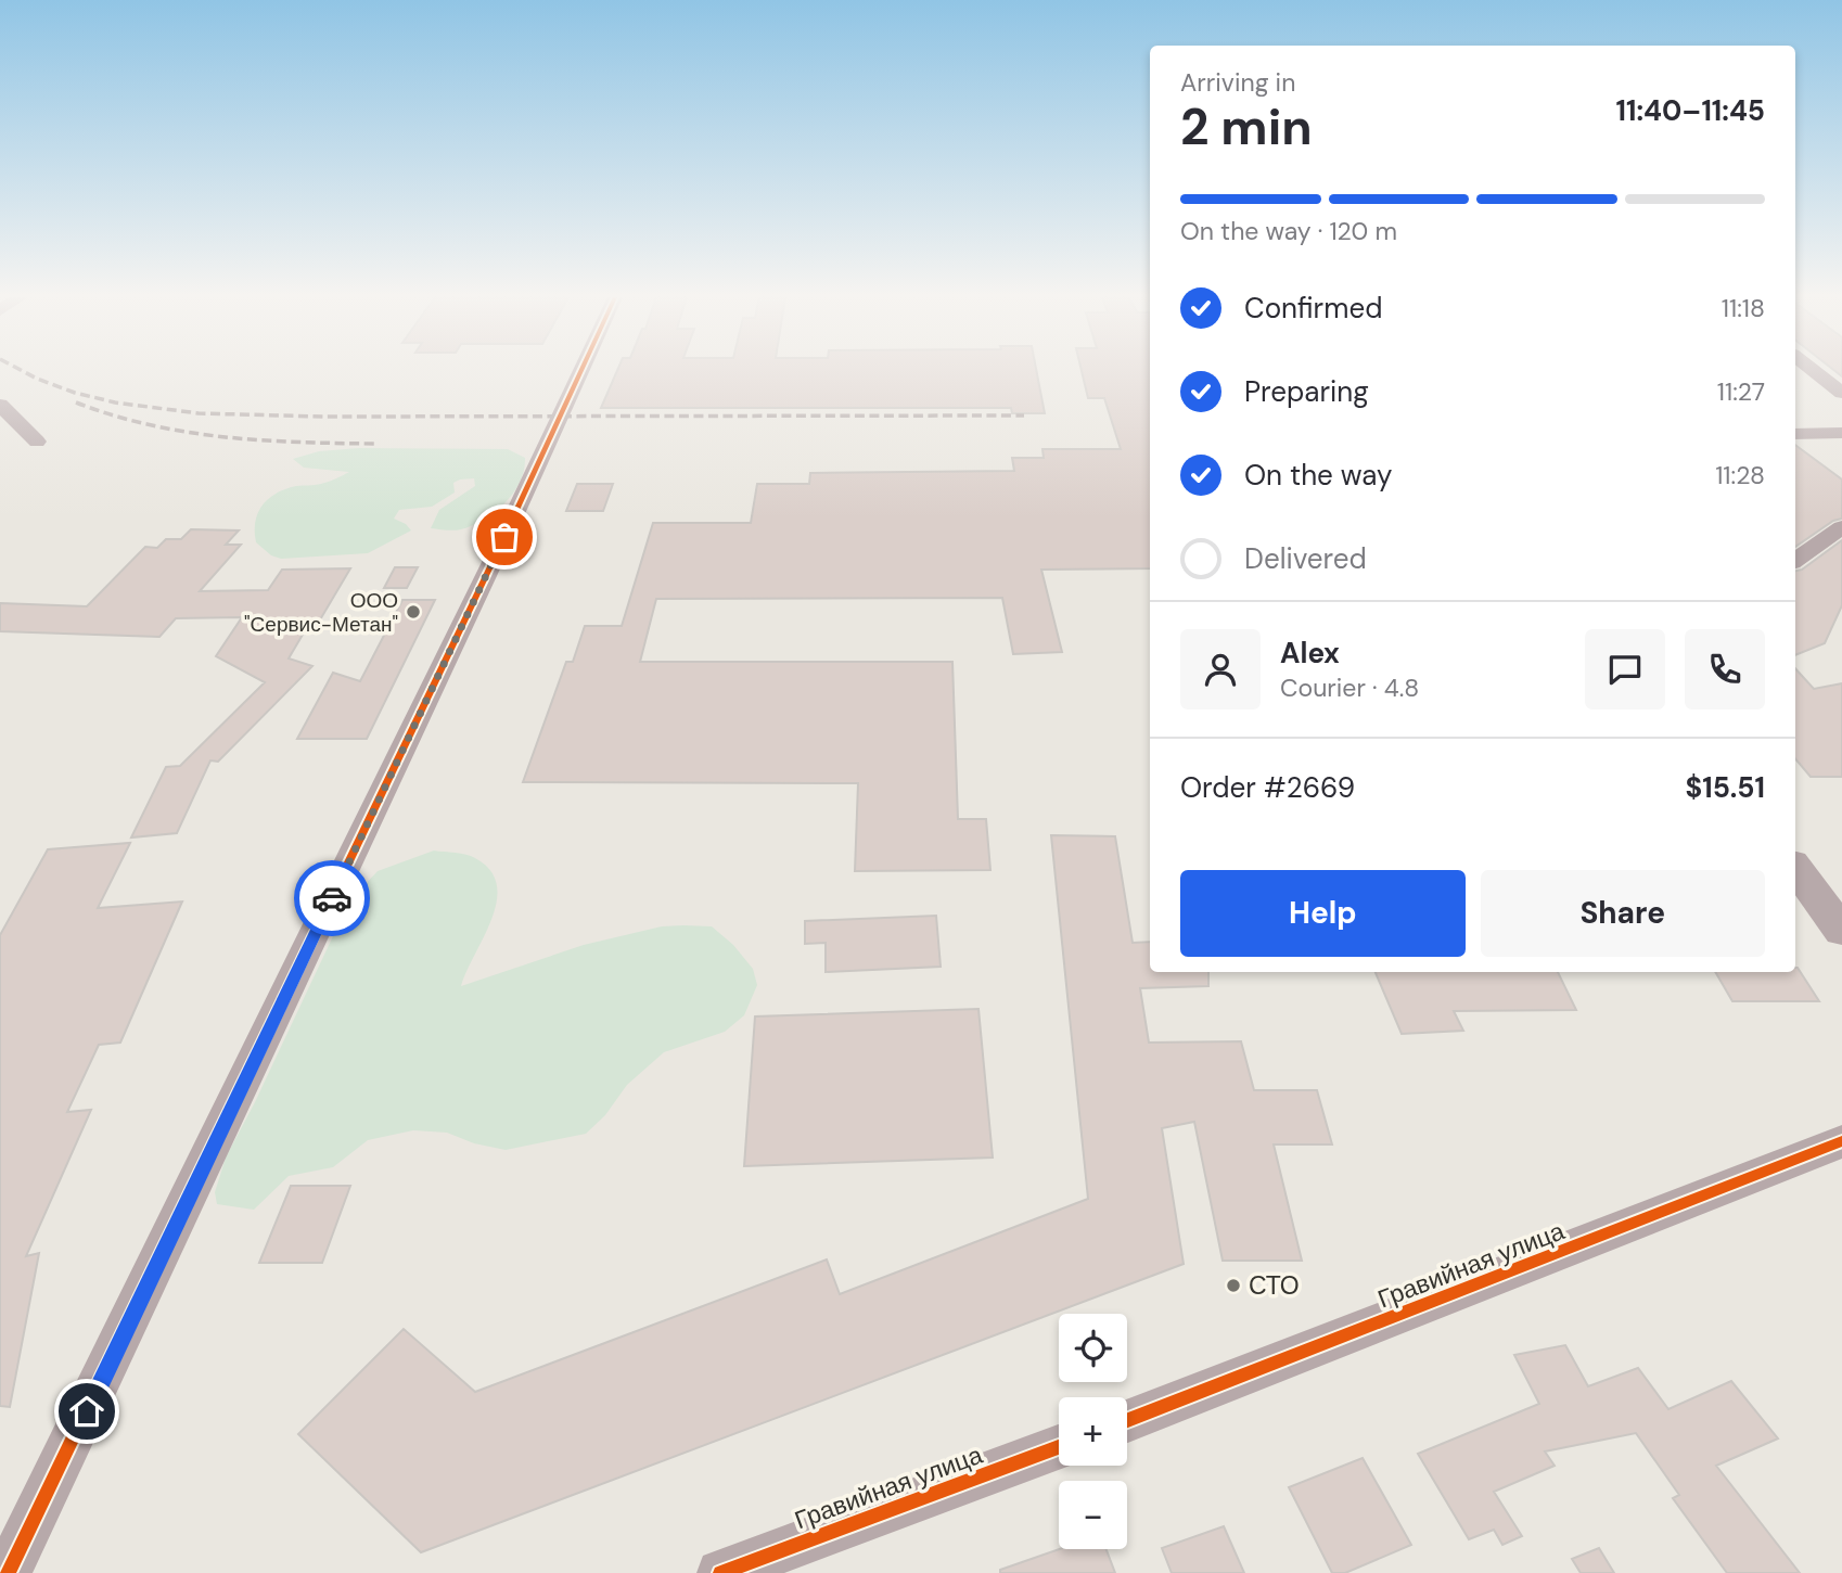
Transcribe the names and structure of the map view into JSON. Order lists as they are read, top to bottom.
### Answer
{
  "streets": {
    "street": ["Гравийная улица"]
  },
  "places": ["ООО \"Сервис-Метан\"", "СТО"],
  "page": {
    "heading": ["2 min", "Arriving in", "11:40–11:45"],
    "panel": [
      "Alex",
      "Courier · 4.8",
      "Order #2669",
      "$15.51"
    ],
    "bar": "On the way · 120 m",
    "list": [
      ["Confirmed", "11:18"],
      ["Preparing", "11:27"],
      ["On the way", "11:28"],
      "Delivered"
    ],
    "buttons": ["Help", "Share"],
    "map_buttons": ["+", "−"]
  }
}
